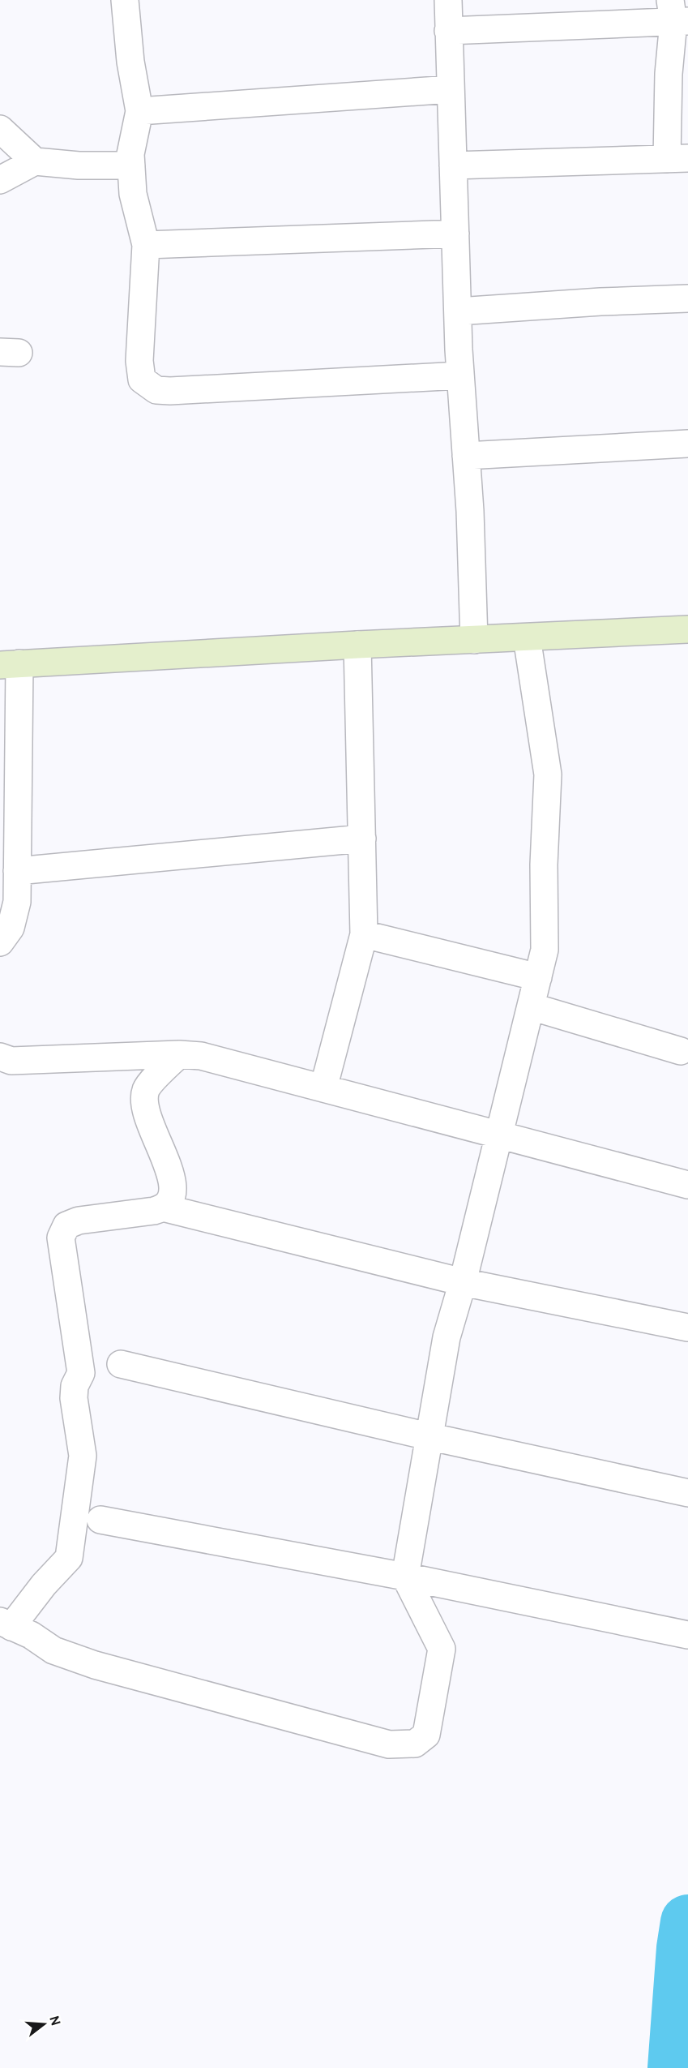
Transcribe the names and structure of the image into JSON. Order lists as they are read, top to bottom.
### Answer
{
  "north": "right"
}
